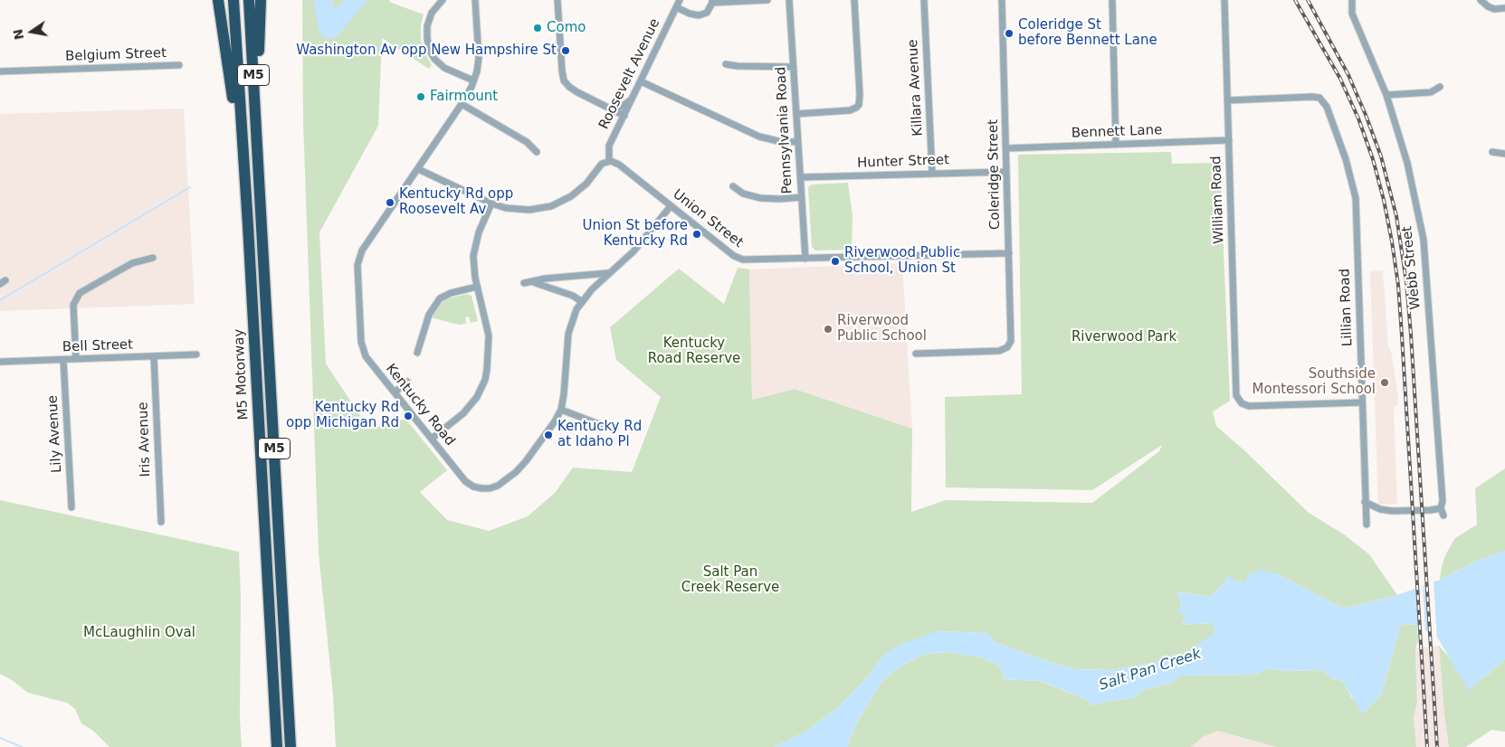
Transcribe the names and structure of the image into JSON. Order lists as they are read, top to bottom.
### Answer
{
  "streets": {
    "highway": ["M5", "M5 Motorway"],
    "street": [
      "Belgium Street",
      "Roosevelt Avenue",
      "Killara Avenue",
      "Pennsylvania Road",
      "Bennett Lane",
      "Hunter Street",
      "Coleridge Street",
      "William Road",
      "Union Street",
      "Webb Street",
      "Lillian Road",
      "Bell Street",
      "Kentucky Road",
      "Lily Avenue",
      "Iris Avenue"
    ]
  },
  "crossings": [
    ["Roosevelt Avenue", "Union Street"],
    ["Killara Avenue", "Hunter Street"],
    ["Pennsylvania Road", "Hunter Street"],
    ["Pennsylvania Road", "Union Street"],
    ["Bennett Lane", "Coleridge Street"],
    ["Bennett Lane", "William Road"],
    ["Hunter Street", "Coleridge Street"],
    ["Coleridge Street", "Union Street"],
    ["William Road", "Lillian Road"],
    ["Union Street", "Kentucky Road"],
    ["Bell Street", "Lily Avenue"],
    ["Bell Street", "Iris Avenue"]
  ],
  "water": ["Salt Pan Creek"],
  "parks": [
    "Riverwood Park",
    "Kentucky Road Reserve",
    "Salt Pan Creek Reserve",
    "McLaughlin Oval"
  ],
  "places": [
    "Como",
    "Coleridge St before Bennett Lane",
    "Washington Av opp New Hampshire St",
    "Fairmount",
    "Kentucky Rd opp Roosevelt Av",
    "Union St before Kentucky Rd",
    "Riverwood Public School, Union St",
    "Riverwood Public School",
    "Southside Montessori School",
    "Kentucky Rd opp Michigan Rd",
    "Kentucky Rd at Idaho Pl"
  ],
  "north": "left"
}
